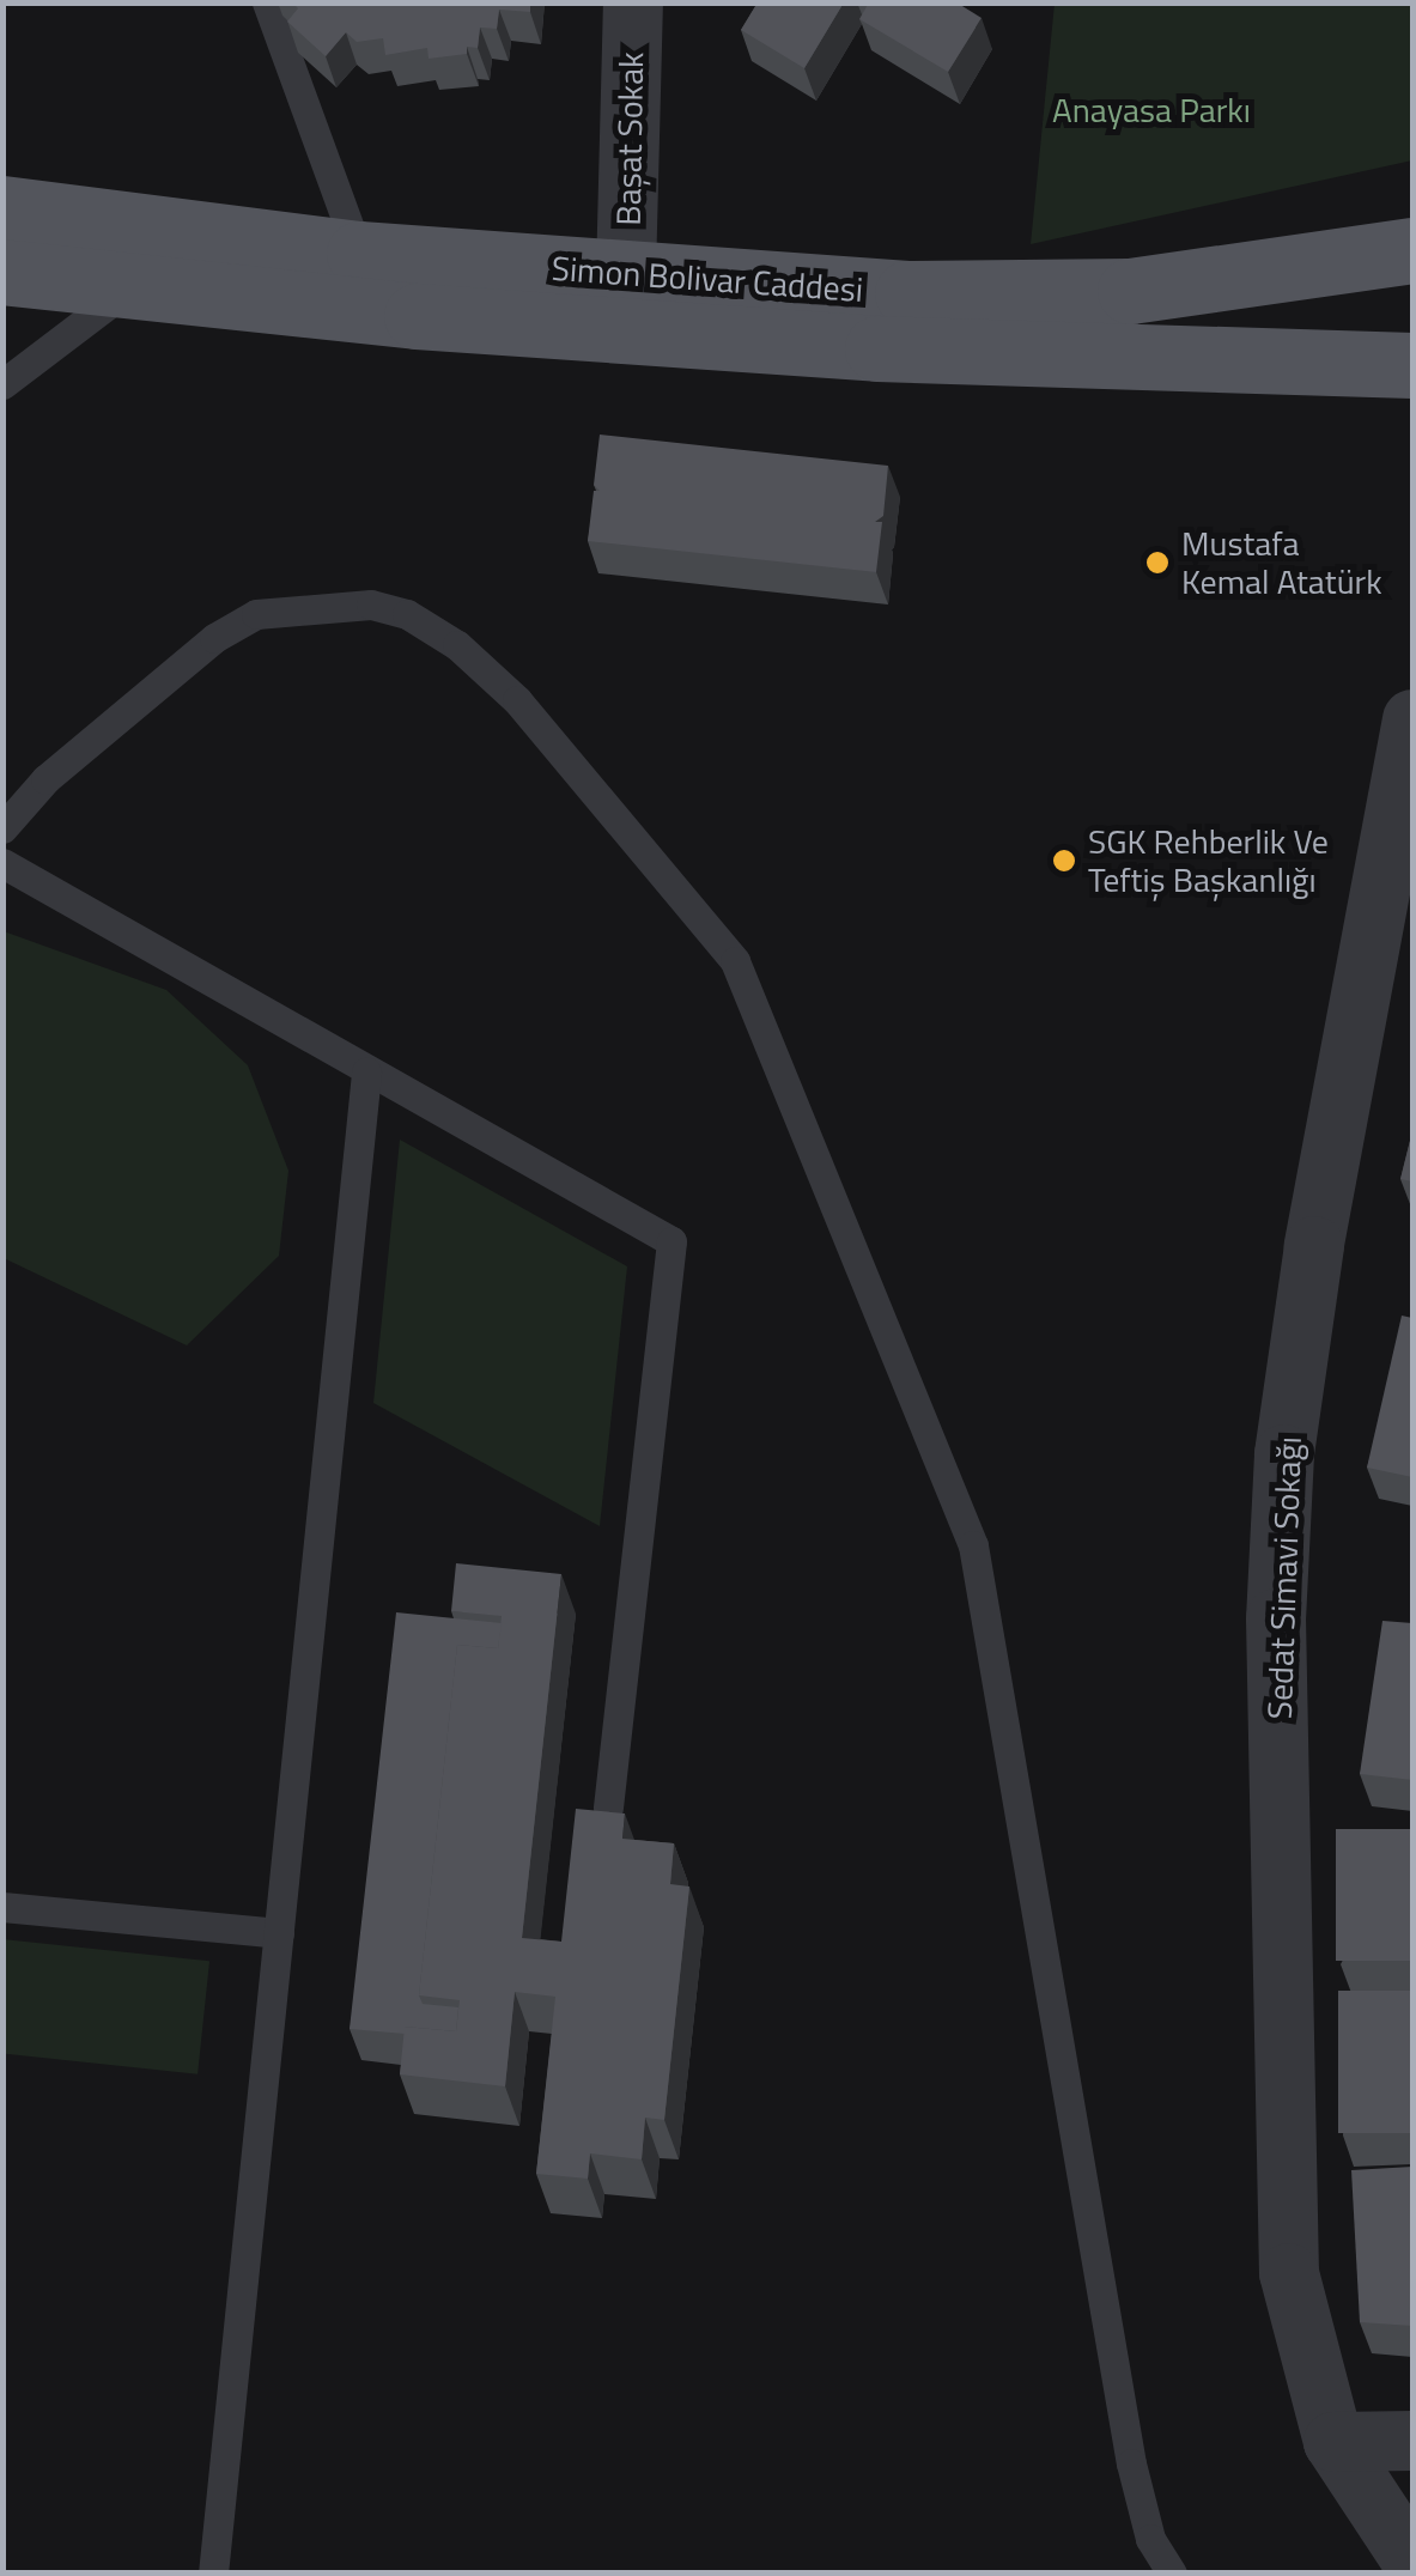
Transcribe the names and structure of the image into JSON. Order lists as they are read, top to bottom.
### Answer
{
  "streets": {
    "main road": ["Simon Bolivar Caddesi"],
    "street": ["Başat Sokak", "Sedat Simavi Sokağı"]
  },
  "crossings": [
    ["Başat Sokak", "Simon Bolivar Caddesi"]
  ],
  "parks": ["Anayasa Parkı"],
  "places": ["Mustafa Kemal Atatürk", "SGK Rehberlik Ve Teftiş Başkanlığı"]
}
